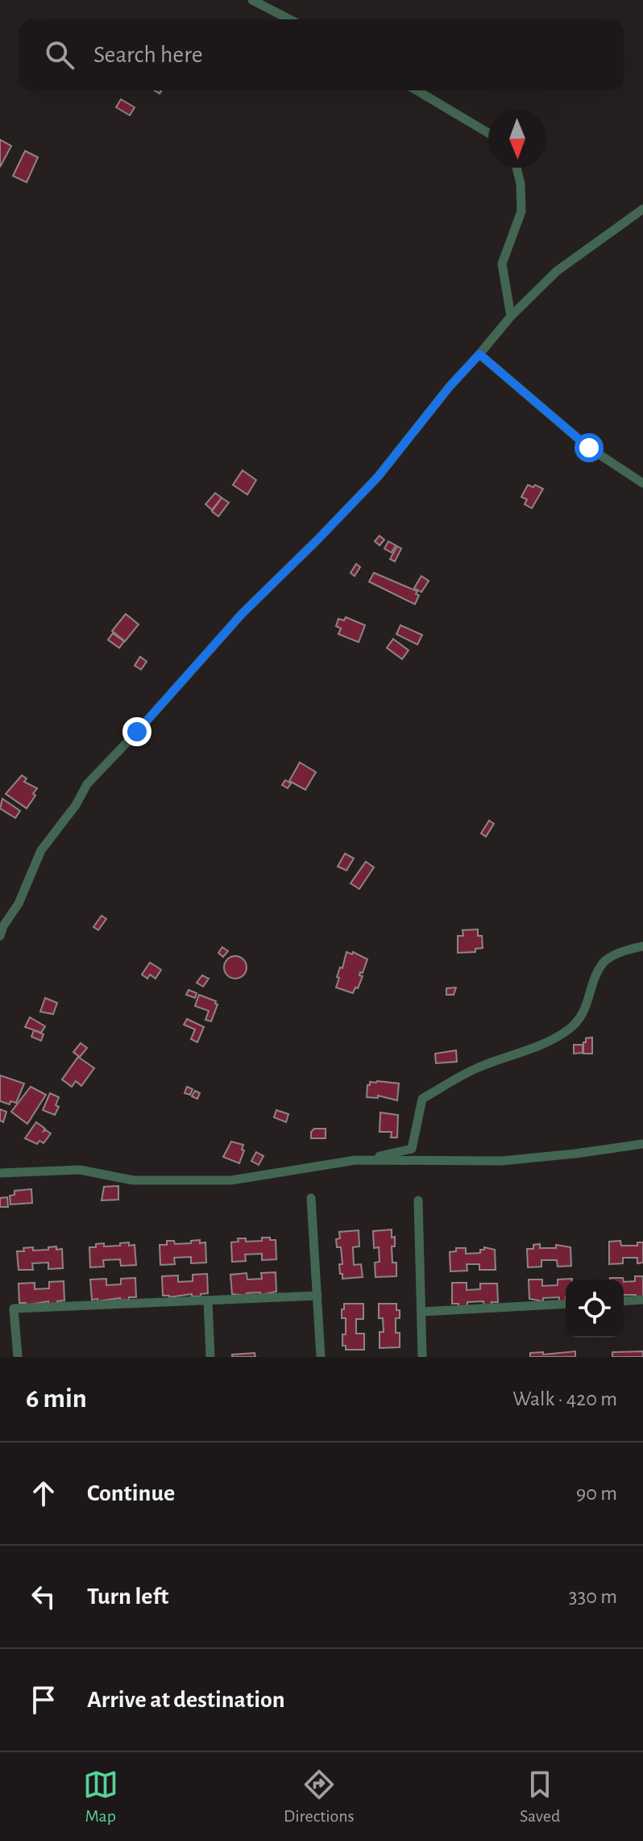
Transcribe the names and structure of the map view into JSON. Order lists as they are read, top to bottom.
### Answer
{
  "north": "bottom",
  "page": {
    "search": "Search here",
    "heading": ["6 min", "Walk · 420 m"],
    "list": [
      ["Continue", "90 m"],
      ["Turn left", "330 m"],
      "Arrive at destination"
    ],
    "nav": ["Map", "Directions", "Saved"]
  }
}
